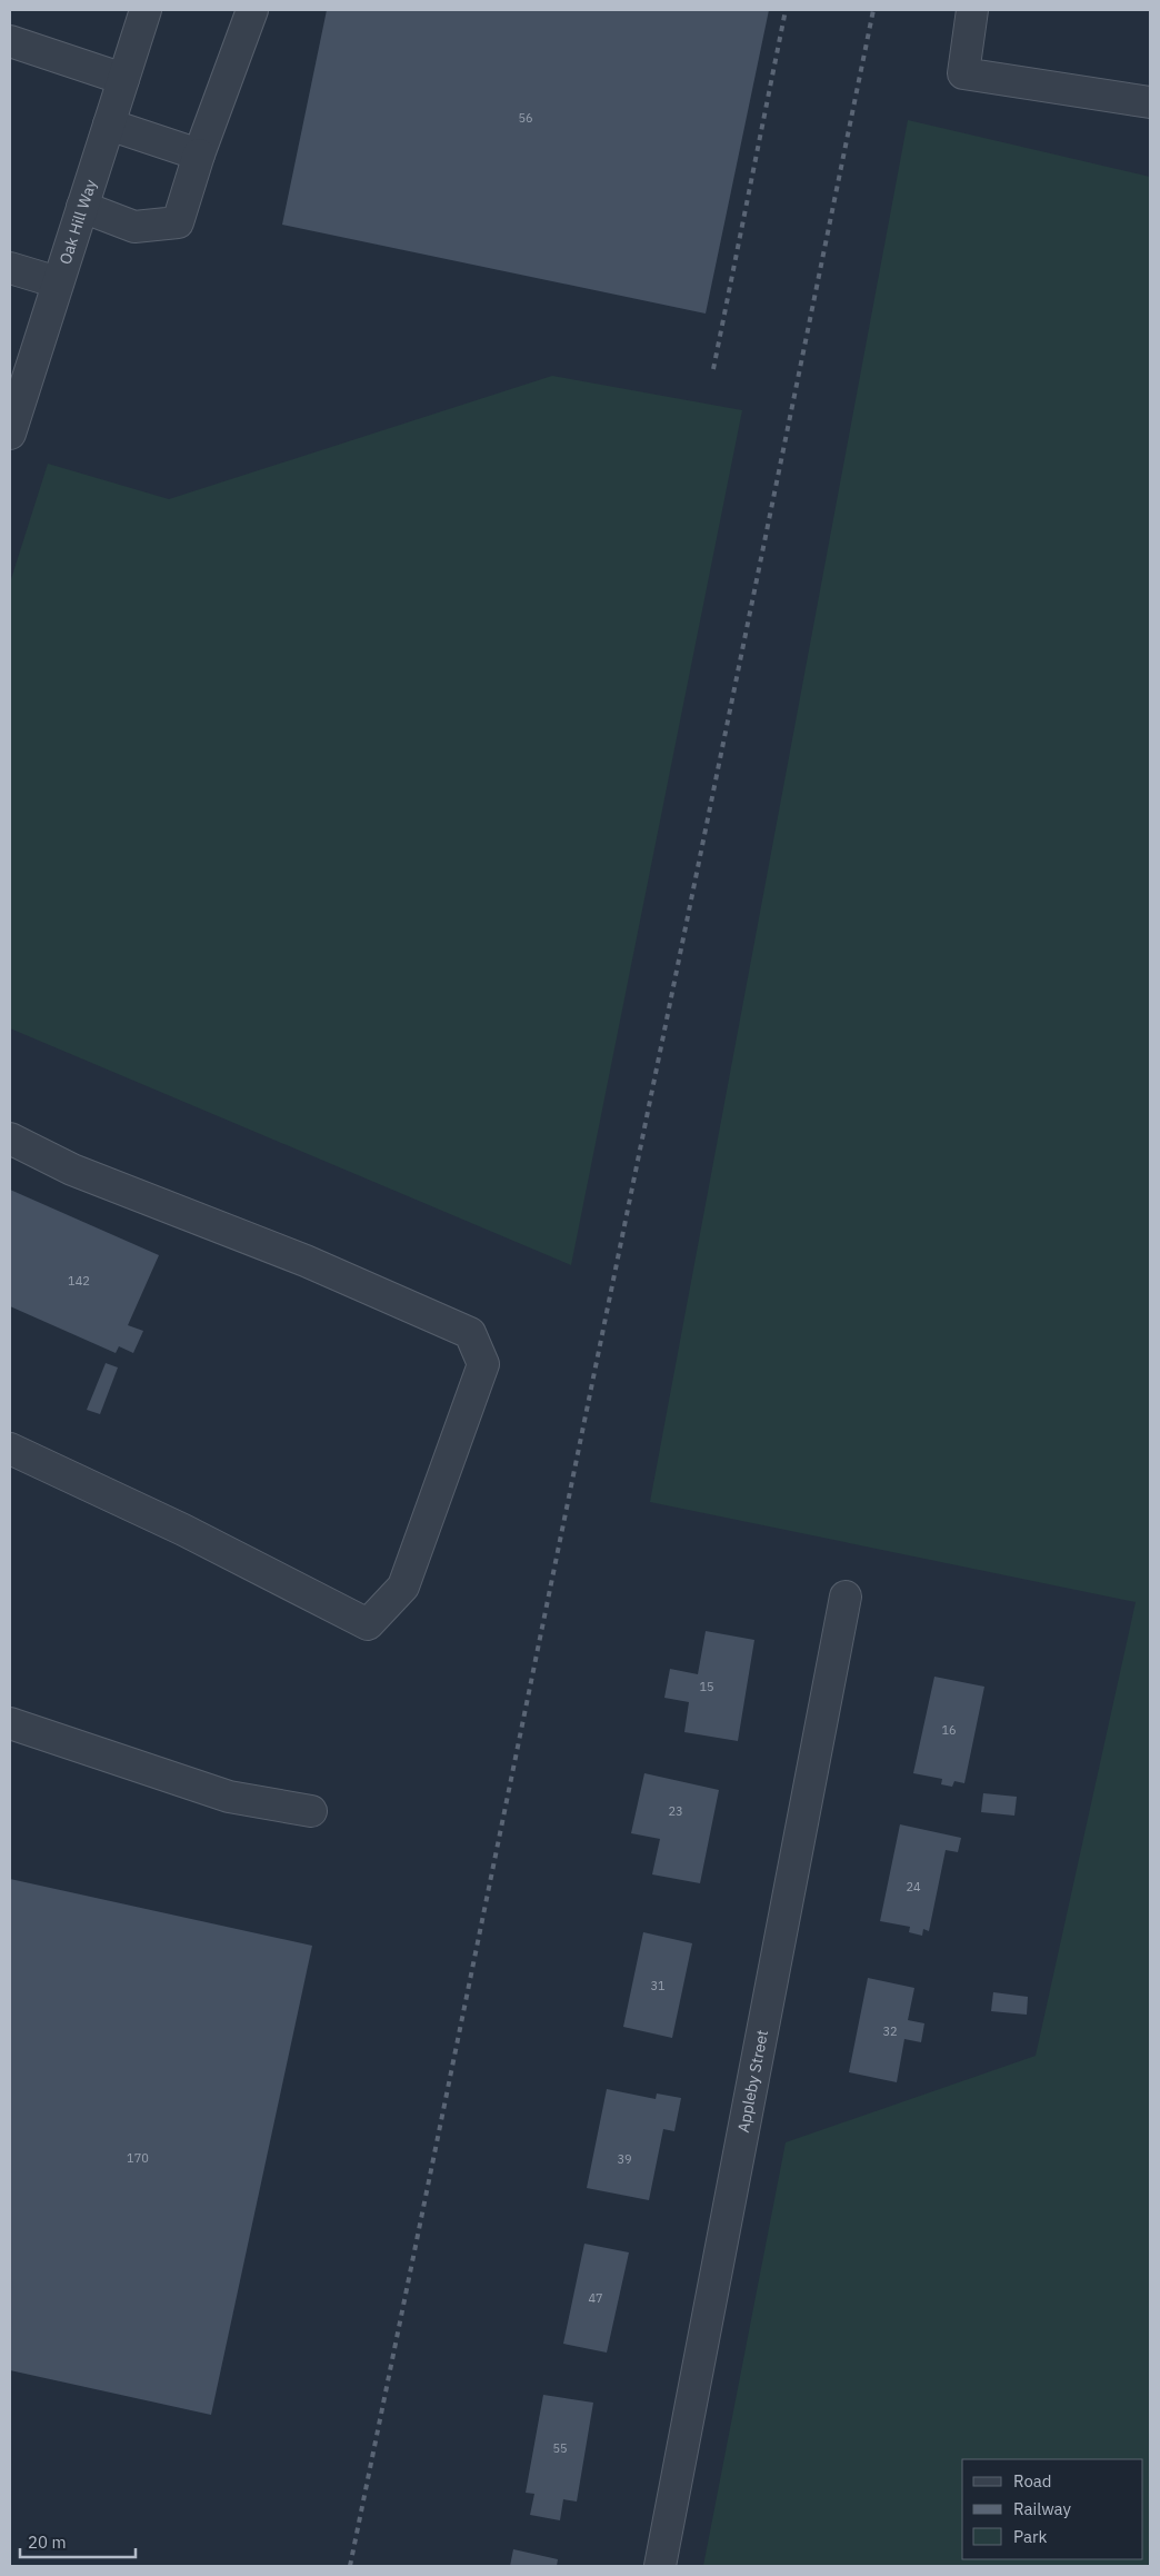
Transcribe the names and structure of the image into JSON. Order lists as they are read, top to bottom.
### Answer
{
  "streets": {
    "street": ["Oak Hill Way", "Appleby Street"]
  },
  "house_numbers": [
    "56",
    "142",
    "15",
    "16",
    "23",
    "24",
    "31",
    "32",
    "170",
    "39",
    "47",
    "55"
  ],
  "legend": ["Road", "Railway", "Park"],
  "scale_bar": "20 m"
}
